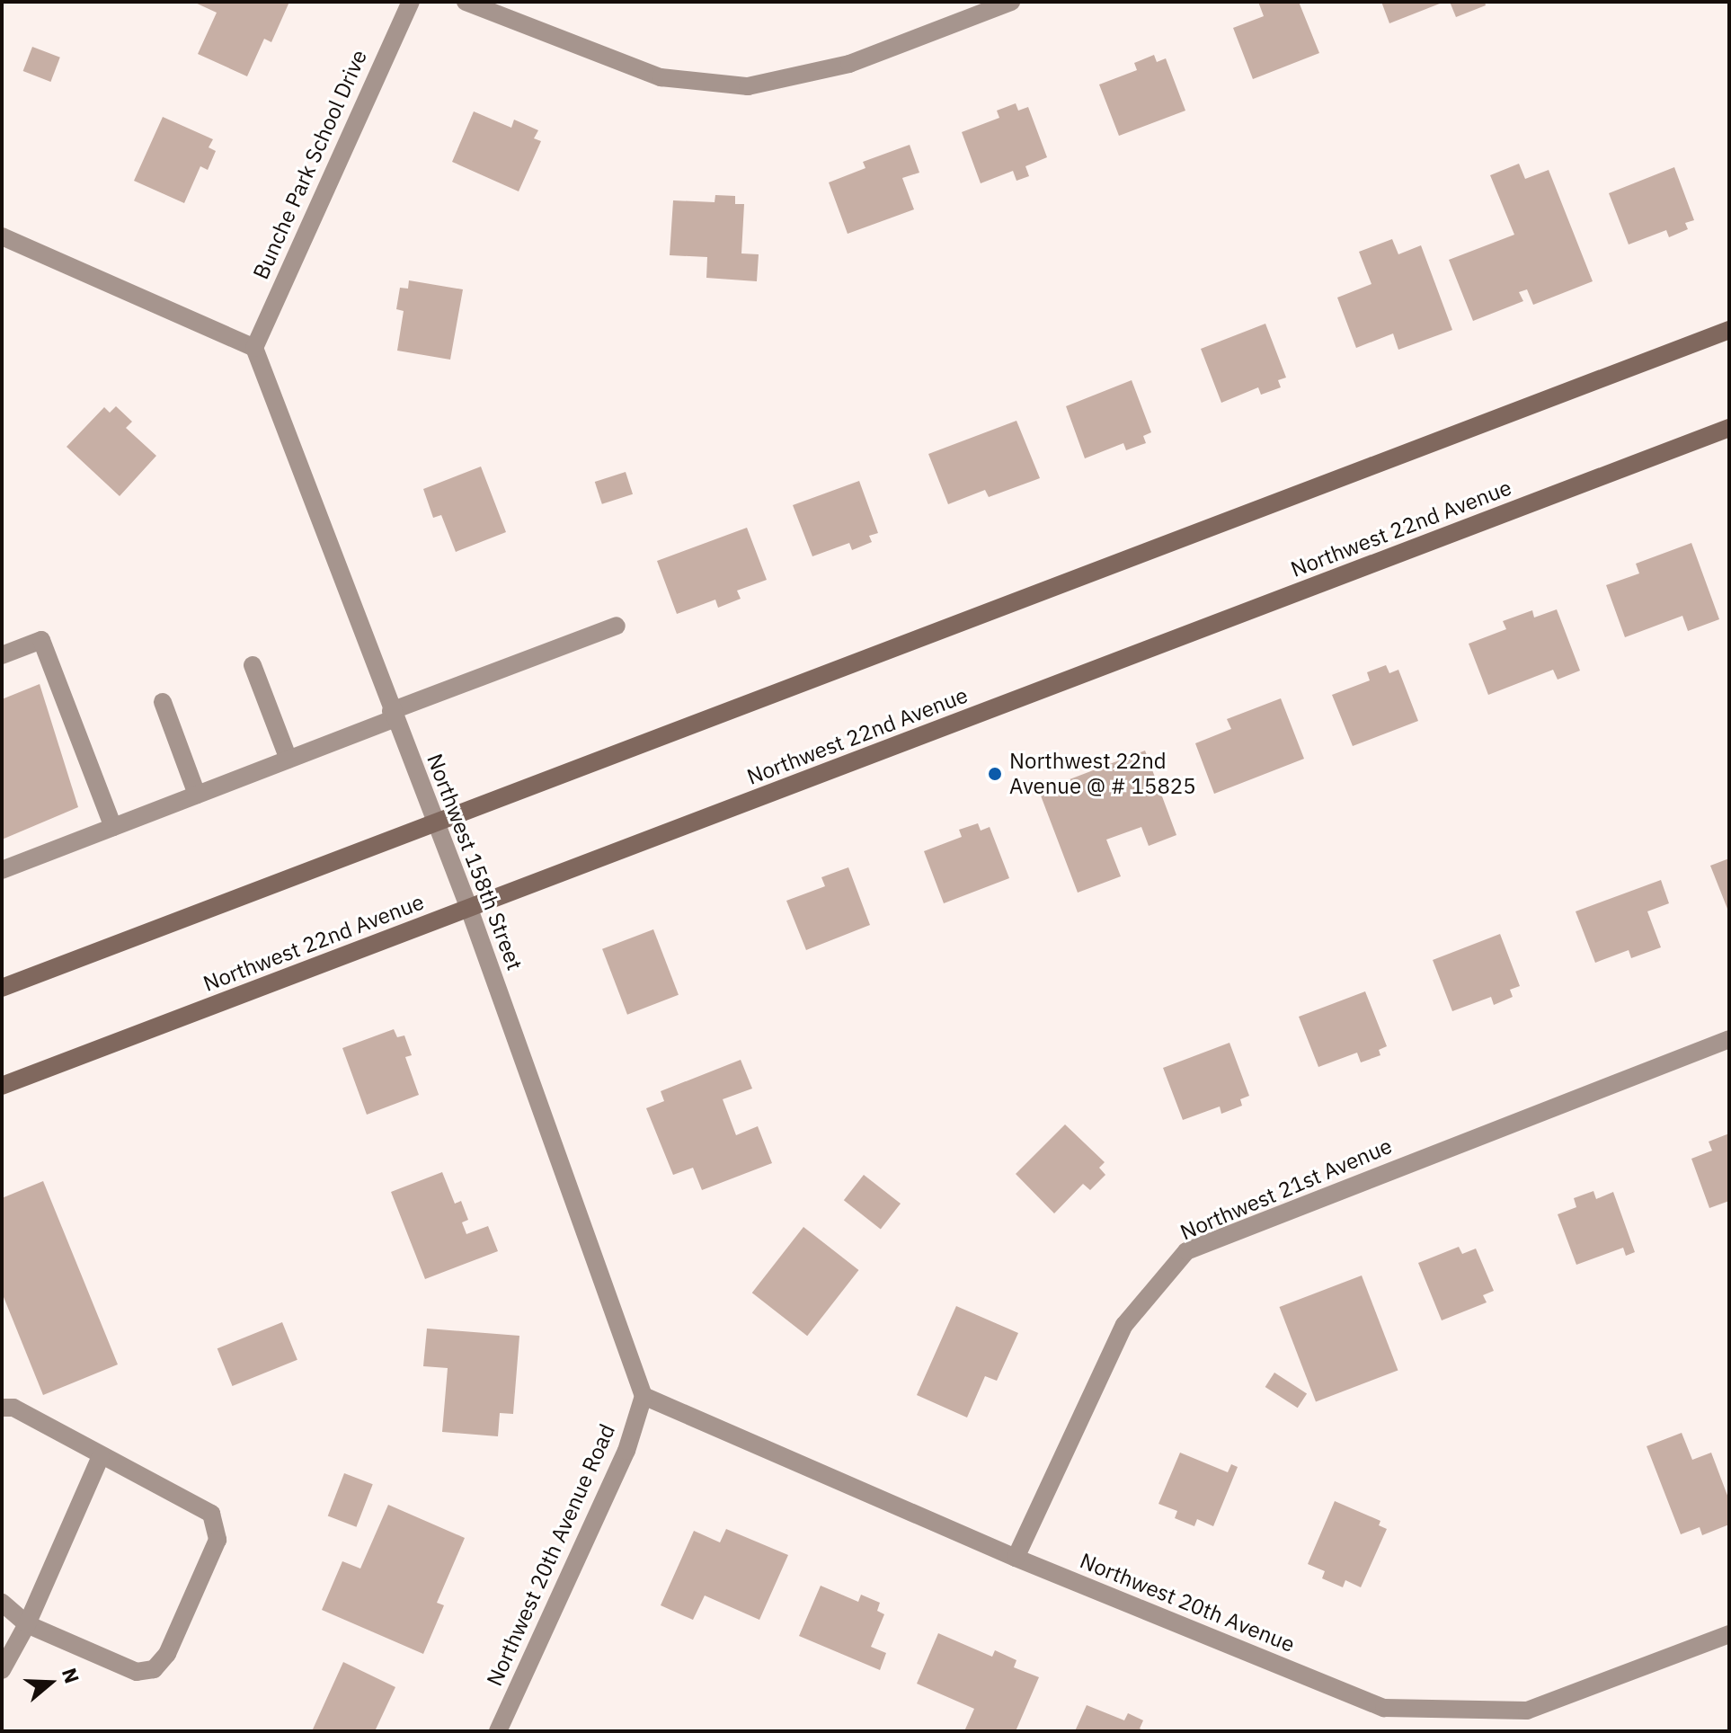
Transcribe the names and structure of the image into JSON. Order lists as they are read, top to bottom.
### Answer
{
  "streets": {
    "main road": ["Northwest 22nd Avenue"],
    "street": [
      "Bunche Park School Drive",
      "Northwest 158th Street",
      "Northwest 21st Avenue",
      "Northwest 20th Avenue Road",
      "Northwest 20th Avenue"
    ]
  },
  "crossings": [
    ["Bunche Park School Drive", "Northwest 158th Street"],
    ["Northwest 22nd Avenue", "Northwest 158th Street"],
    ["Northwest 158th Street", "Northwest 20th Avenue Road"],
    ["Northwest 158th Street", "Northwest 20th Avenue"],
    ["Northwest 21st Avenue", "Northwest 20th Avenue"],
    ["Northwest 20th Avenue Road", "Northwest 20th Avenue"]
  ],
  "places": ["Northwest 22nd Avenue @ # 15825"],
  "north": "right"
}
